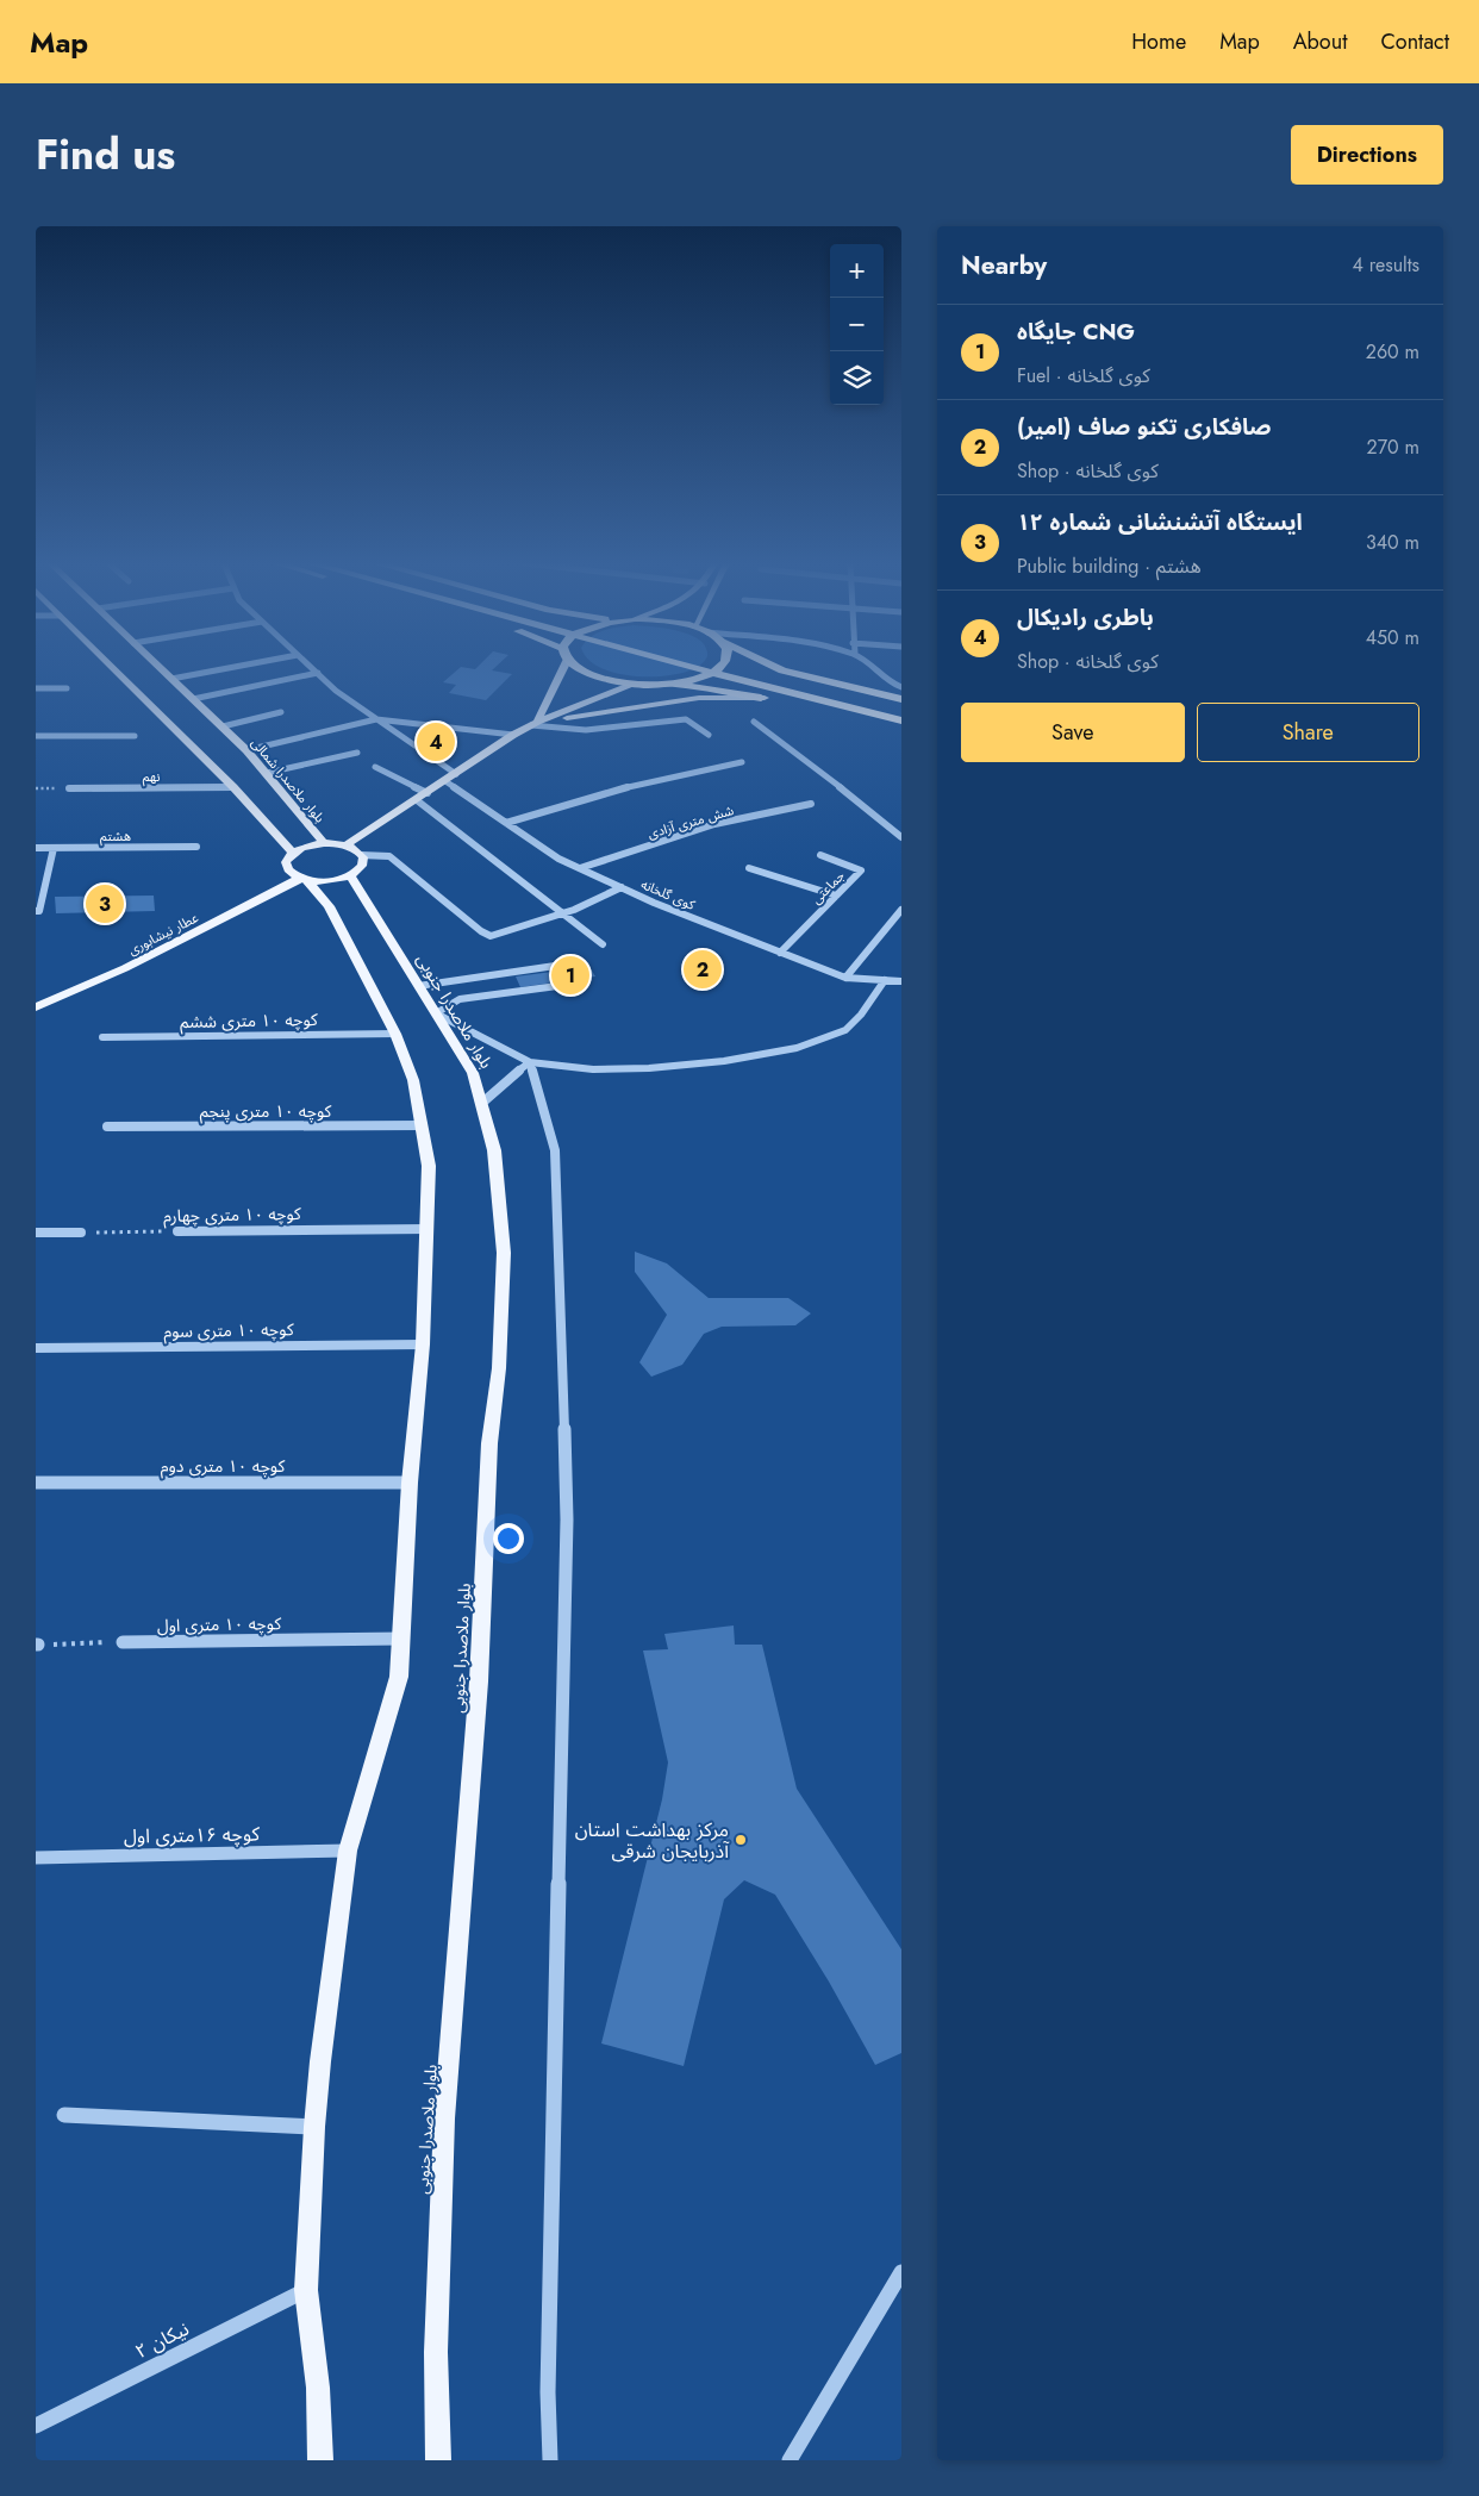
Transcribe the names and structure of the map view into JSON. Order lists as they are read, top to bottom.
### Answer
{
  "streets": {
    "main road": ["بلوار ملاصدرا شمالی", "عطار نیشابوری", "بلوار ملاصدرا جنوبی"],
    "street": [
      "نهم",
      "شش متری آزادی",
      "هشتم",
      "جماعتی",
      "کوی گلخانه",
      "کوچه ۱۰ متری ششم",
      "کوچه ۱۰ متری پنجم",
      "کوچه ۱۰ متری چهارم",
      "کوچه ۱۰ متری سوم",
      "کوچه ۱۰ متری دوم",
      "کوچه ۱۰ متری اول",
      "کوچه ۱۶متری اول",
      "نیکان ۲"
    ]
  },
  "crossings": [
    ["شش متری آزادی", "کوی گلخانه"],
    ["جماعتی", "کوی گلخانه"]
  ],
  "places": ["مرکز بهداشت استان آذربایجان شرقی"],
  "page": {
    "header": "Map",
    "nav": [
      "Home",
      "Map",
      "About",
      "Contact"
    ],
    "title": "Find us",
    "buttons": [
      "Directions",
      ["Save", "Share"]
    ],
    "heading": ["Nearby", "4 results"],
    "map_buttons": ["+", "−"],
    "list": [
      {
        "mark": "1",
        "name": "جایگاه CNG",
        "note": "Fuel · کوی گلخانه",
        "value": "260 m"
      },
      {
        "mark": "2",
        "name": "صافکاری تکنو صاف (امیر)",
        "note": "Shop · کوی گلخانه",
        "value": "270 m"
      },
      {
        "mark": "3",
        "name": "ایستگاه آتشنشانی شماره ۱۲",
        "note": "Public building · هشتم",
        "value": "340 m"
      },
      {
        "mark": "4",
        "name": "باطری رادیکال",
        "note": "Shop · کوی گلخانه",
        "value": "450 m"
      }
    ],
    "pins": [
      "4",
      "3",
      "2",
      "1"
    ]
  }
}
